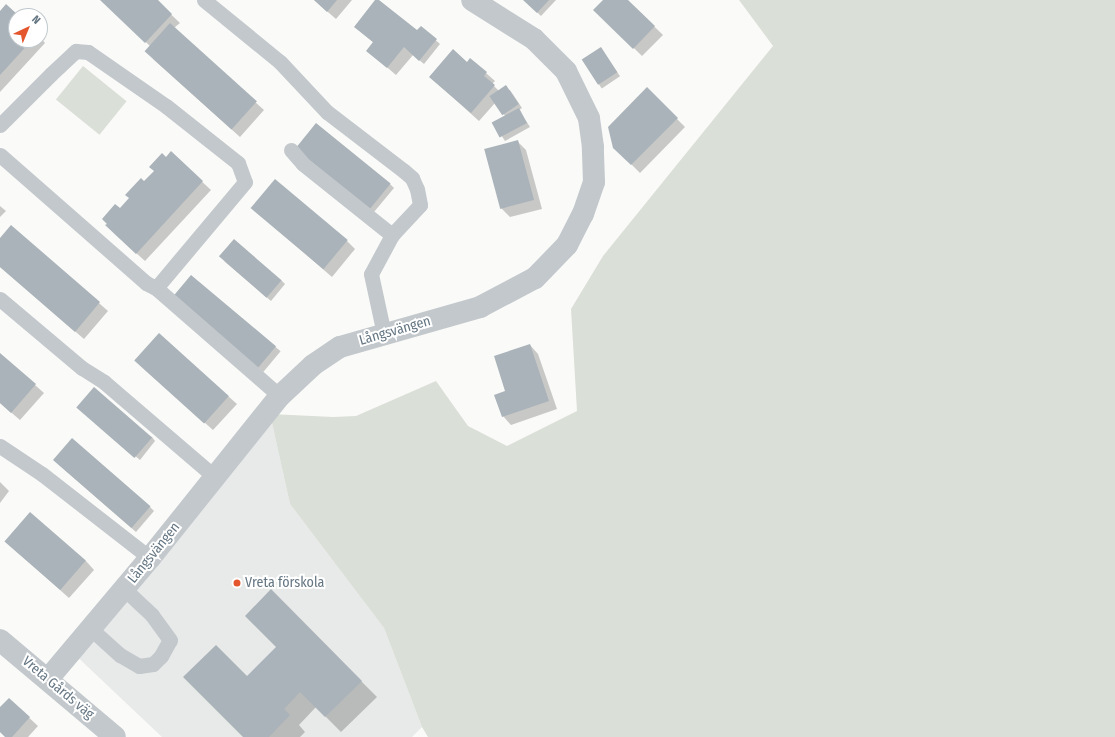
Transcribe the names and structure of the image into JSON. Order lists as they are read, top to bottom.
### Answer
{
  "streets": {
    "street": ["Långsvängen", "Vreta Gårds väg"]
  },
  "crossings": [
    ["Långsvängen", "Vreta Gårds väg"]
  ],
  "places": ["Vreta förskola"],
  "north": "top right"
}
